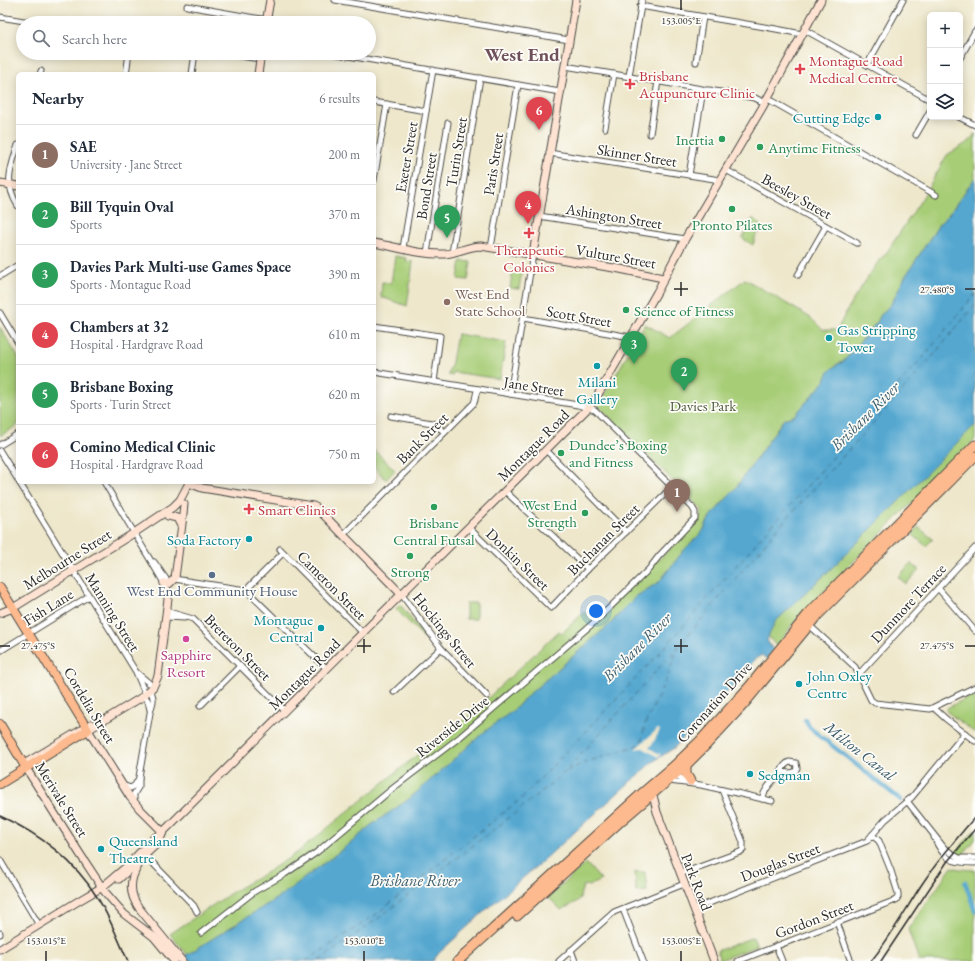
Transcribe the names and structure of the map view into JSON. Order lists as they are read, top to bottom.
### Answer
{
  "streets": {
    "highway": ["Coronation Drive"],
    "main road": ["Cordelia Street", "Merivale Street"],
    "street": [
      "Turin Street",
      "Skinner Street",
      "Exeter Street",
      "Paris Street",
      "Bond Street",
      "Beesley Street",
      "Ashington Street",
      "Vulture Street",
      "Scott Street",
      "Jane Street",
      "Bank Street",
      "Montague Road",
      "Buchanan Street",
      "Melbourne Street",
      "Donkin Street",
      "Cameron Street",
      "Dunmore Terrace",
      "Fish Lane",
      "Manning Street",
      "Hockings Street",
      "Brereton Street",
      "Riverside Drive",
      "Douglas Street",
      "Park Road",
      "Gordon Street"
    ]
  },
  "crossings": [
    ["Turin Street", "Vulture Street"],
    ["Skinner Street", "Montague Road"],
    ["Exeter Street", "Vulture Street"],
    ["Paris Street", "Vulture Street"],
    ["Bond Street", "Vulture Street"],
    ["Beesley Street", "Montague Road"],
    ["Ashington Street", "Montague Road"],
    ["Vulture Street", "Montague Road"],
    ["Scott Street", "Montague Road"],
    ["Jane Street", "Bank Street"],
    ["Jane Street", "Montague Road"],
    ["Jane Street", "Buchanan Street"],
    ["Jane Street", "Riverside Drive"],
    ["Montague Road", "Donkin Street"],
    ["Montague Road", "Cameron Street"],
    ["Montague Road", "Hockings Street"],
    ["Montague Road", "Brereton Street"],
    ["Montague Road", "Cordelia Street"],
    ["Montague Road", "Merivale Street"],
    ["Buchanan Street", "Donkin Street"],
    ["Melbourne Street", "Manning Street"],
    ["Melbourne Street", "Cordelia Street"],
    ["Fish Lane", "Manning Street"],
    ["Fish Lane", "Cordelia Street"],
    ["Coronation Drive", "Park Road"],
    ["Douglas Street", "Park Road"],
    ["Douglas Street", "Gordon Street"]
  ],
  "districts": ["West End"],
  "water": ["Brisbane River", "Milton Canal"],
  "parks": ["Davies Park"],
  "places": {
    "health": [
      "Montague Road Medical Centre",
      "Brisbane Acupuncture Clinic",
      "Therapeutic Colonics",
      "Smart Clinics"
    ],
    "other": [
      "Cutting Edge",
      "Inertia",
      "Anytime Fitness",
      "Pronto Pilates",
      "West End State School",
      "Science of Fitness",
      "Gas Stripping Tower",
      "Milani Gallery",
      "Dundee’s Boxing and Fitness",
      "Brisbane Central Futsal",
      "West End Strength",
      "Soda Factory",
      "Strong",
      "West End Community House",
      "Montague Central",
      "Sapphire Resort",
      "John Oxley Centre",
      "Sedgman",
      "Queensland Theatre"
    ]
  },
  "page": {
    "map_buttons": ["+", "−"],
    "search": "Search here",
    "heading": ["Nearby", "6 results"],
    "pins": [
      "6",
      "4",
      "5",
      "3",
      "2",
      "1"
    ],
    "list": [
      {
        "mark": "1",
        "name": "SAE",
        "note": "University · Jane Street",
        "value": "200 m"
      },
      {
        "mark": "2",
        "name": "Bill Tyquin Oval",
        "note": "Sports",
        "value": "370 m"
      },
      {
        "mark": "3",
        "name": "Davies Park Multi-use Games Space",
        "note": "Sports · Montague Road",
        "value": "390 m"
      },
      {
        "mark": "4",
        "name": "Chambers at 32",
        "note": "Hospital · Hardgrave Road",
        "value": "610 m"
      },
      {
        "mark": "5",
        "name": "Brisbane Boxing",
        "note": "Sports · Turin Street",
        "value": "620 m"
      },
      {
        "mark": "6",
        "name": "Comino Medical Clinic",
        "note": "Hospital · Hardgrave Road",
        "value": "750 m"
      }
    ]
  },
  "coordinates": [
    "153.005°E",
    "27.480°S",
    "27.475°S",
    "153.015°E",
    "153.010°E"
  ]
}
